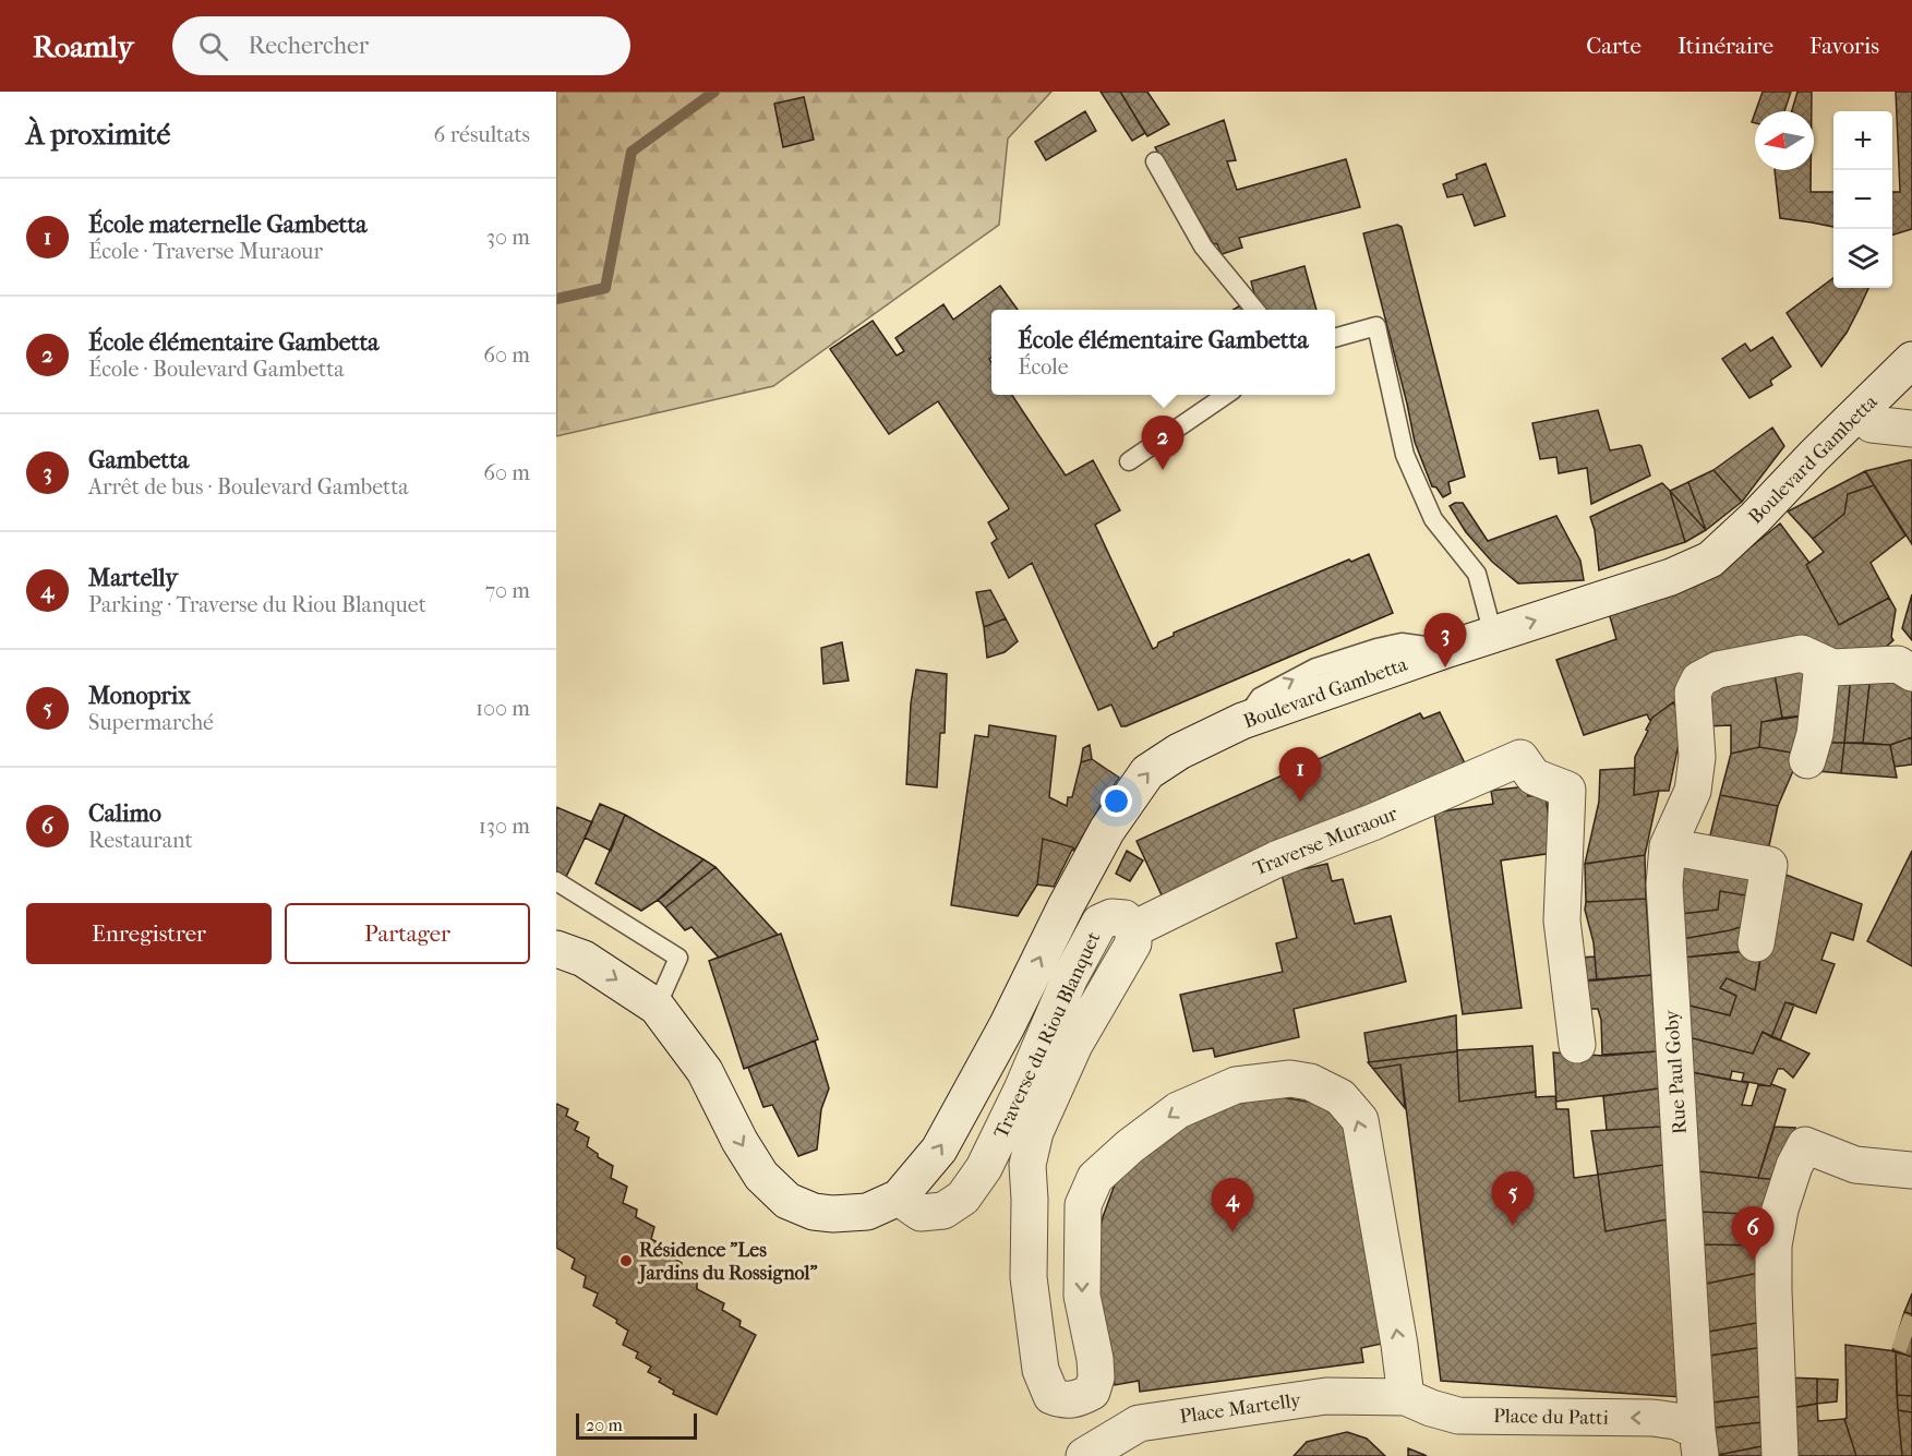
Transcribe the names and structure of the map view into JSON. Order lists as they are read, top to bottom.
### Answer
{
  "streets": {
    "street": [
      "Boulevard Gambetta",
      "Traverse Muraour",
      "Traverse du Riou Blanquet",
      "Rue Paul Goby",
      "Place Martelly",
      "Place du Patti"
    ]
  },
  "crossings": [
    ["Boulevard Gambetta", "Traverse du Riou Blanquet"],
    ["Traverse Muraour", "Traverse du Riou Blanquet"],
    ["Traverse du Riou Blanquet", "Place Martelly"],
    ["Traverse du Riou Blanquet", "Place du Patti"],
    ["Rue Paul Goby", "Place du Patti"],
    ["Place Martelly", "Place du Patti"]
  ],
  "one_way": ["Boulevard Gambetta", "Place du Patti"],
  "places": ["Résidence \"Les Jardins du Rossignol\""],
  "scale_bar": "20 m",
  "north": "left",
  "page": {
    "header": "Roamly",
    "search": "Rechercher",
    "nav": ["Carte", "Itinéraire", "Favoris"],
    "heading": ["À proximité", "6 résultats"],
    "map_buttons": ["+", "−"],
    "list": [
      {
        "mark": "1",
        "name": "École maternelle Gambetta",
        "note": "École · Traverse Muraour",
        "value": "30 m"
      },
      {
        "mark": "2",
        "name": "École élémentaire Gambetta",
        "note": "École · Boulevard Gambetta",
        "value": "60 m"
      },
      {
        "mark": "3",
        "name": "Gambetta",
        "note": "Arrêt de bus · Boulevard Gambetta",
        "value": "60 m"
      },
      {
        "mark": "4",
        "name": "Martelly",
        "note": "Parking · Traverse du Riou Blanquet",
        "value": "70 m"
      },
      {
        "mark": "5",
        "name": "Monoprix",
        "note": "Supermarché",
        "value": "100 m"
      },
      {
        "mark": "6",
        "name": "Calimo",
        "note": "Restaurant",
        "value": "130 m"
      }
    ],
    "popup": ["École élémentaire Gambetta", "École"],
    "pins": [
      "2",
      "3",
      "1",
      "5",
      "4",
      "6"
    ],
    "buttons": ["Enregistrer", "Partager"],
    "scale": "20 m"
  }
}
